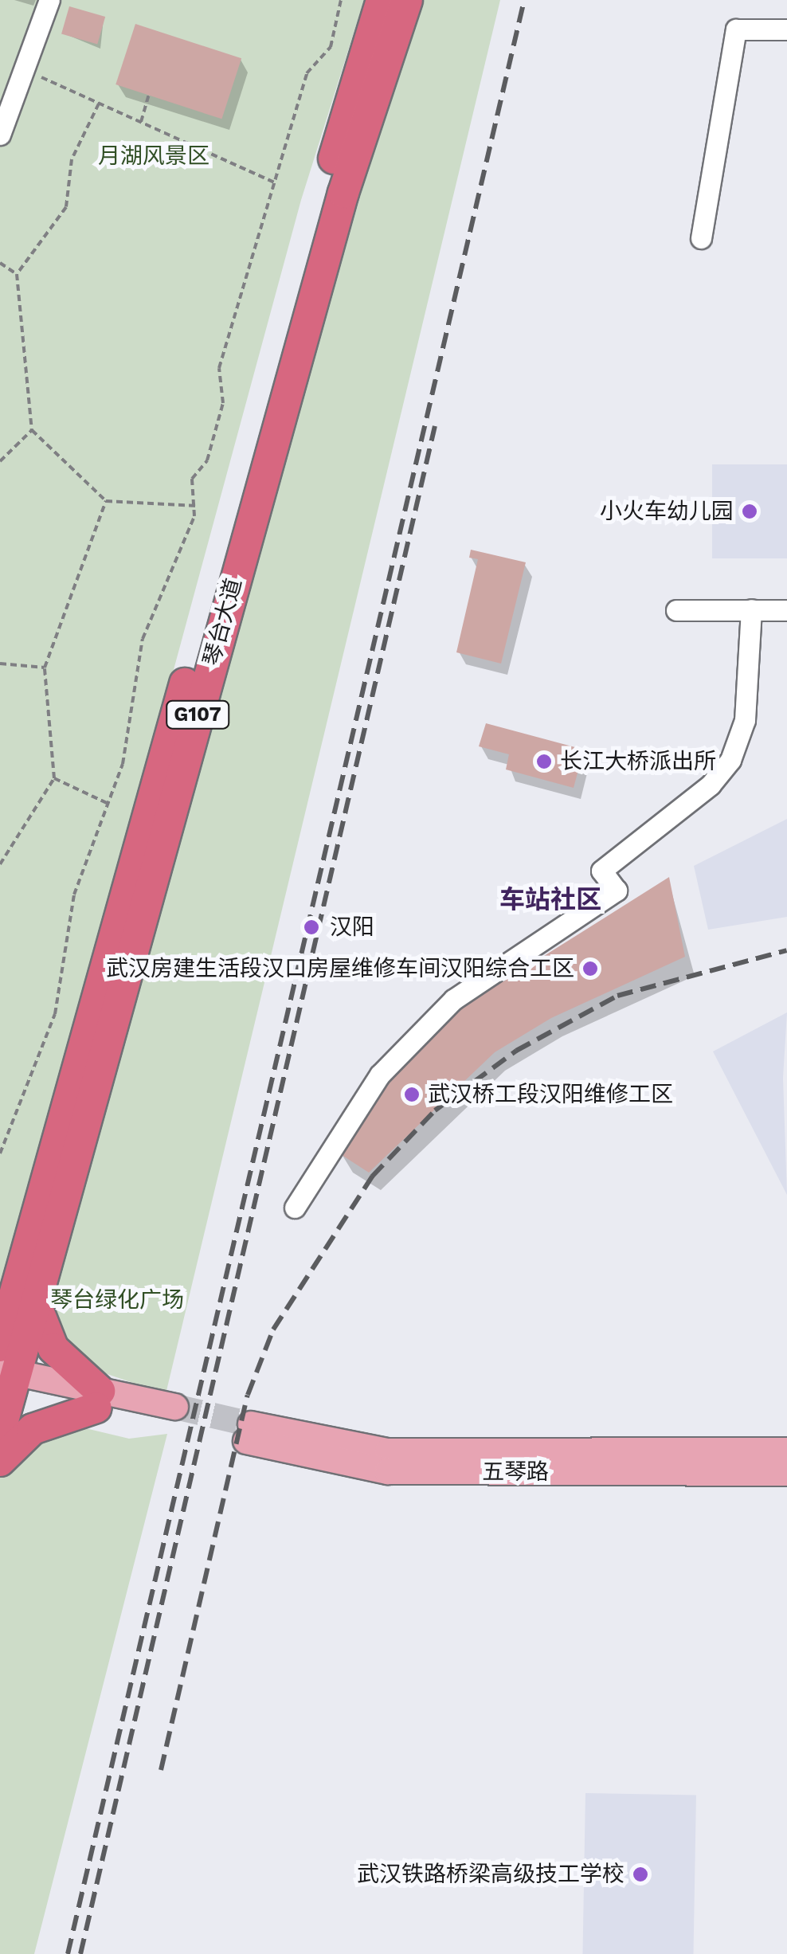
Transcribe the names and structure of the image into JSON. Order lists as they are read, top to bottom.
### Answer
{
  "streets": {
    "highway": ["琴台大道", "G107"],
    "main road": ["五琴路"]
  },
  "districts": ["车站社区"],
  "parks": ["月湖风景区", "琴台绿化广场"],
  "places": [
    "小火车幼儿园",
    "长江大桥派出所",
    "汉阳",
    "武汉房建生活段汉口房屋维修车间汉阳综合工区",
    "武汉桥工段汉阳维修工区",
    "武汉铁路桥梁高级技工学校"
  ]
}
